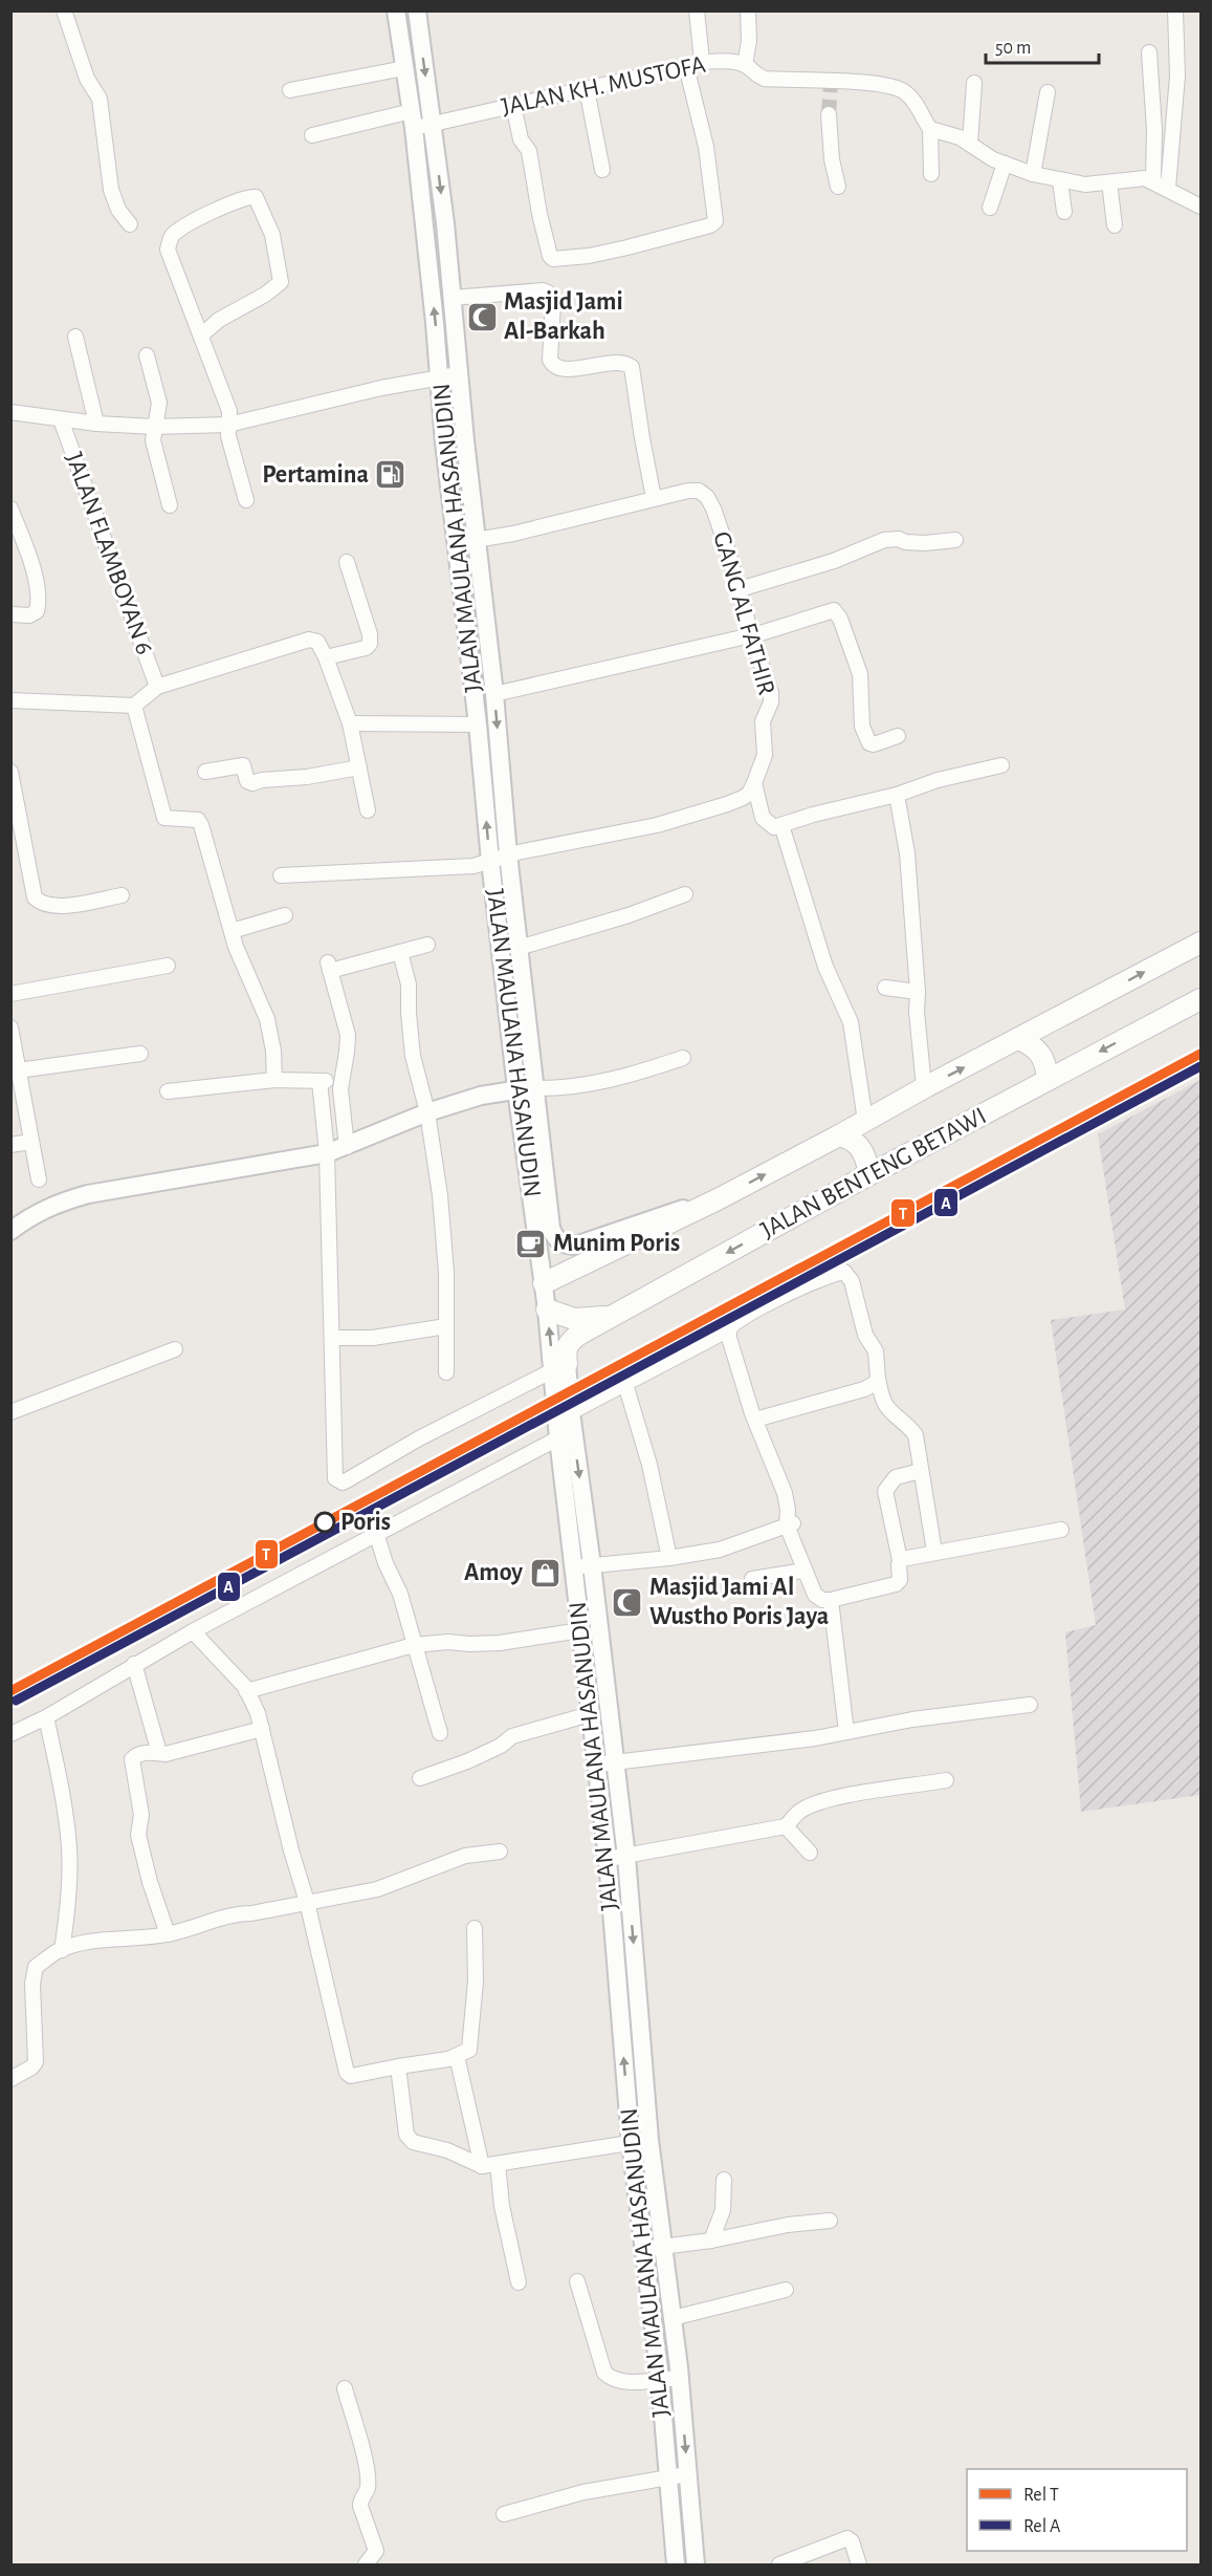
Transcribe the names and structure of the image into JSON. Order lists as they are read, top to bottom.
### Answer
{
  "streets": {
    "main road": ["JALAN BENTENG BETAWI"],
    "street": [
      "JALAN KH. MUSTOFA",
      "JALAN MAULANA HASANUDIN",
      "JALAN FLAMBOYAN 6",
      "GANG AL FATHIR"
    ]
  },
  "crossings": [
    ["JALAN KH. MUSTOFA", "JALAN MAULANA HASANUDIN"],
    ["JALAN MAULANA HASANUDIN", "GANG AL FATHIR"],
    ["JALAN MAULANA HASANUDIN", "JALAN BENTENG BETAWI"]
  ],
  "places": {
    "mosque": ["Masjid Jami Al-Barkah", "Masjid Jami Al Wustho Poris Jaya"],
    "fuel station": ["Pertamina"],
    "cafe": ["Munim Poris"],
    "other": ["Poris"],
    "shop": ["Amoy"]
  },
  "lines": ["rail line T", "rail line A"],
  "legend": ["Rel T", "Rel A"],
  "scale_bar": "50 m"
}
